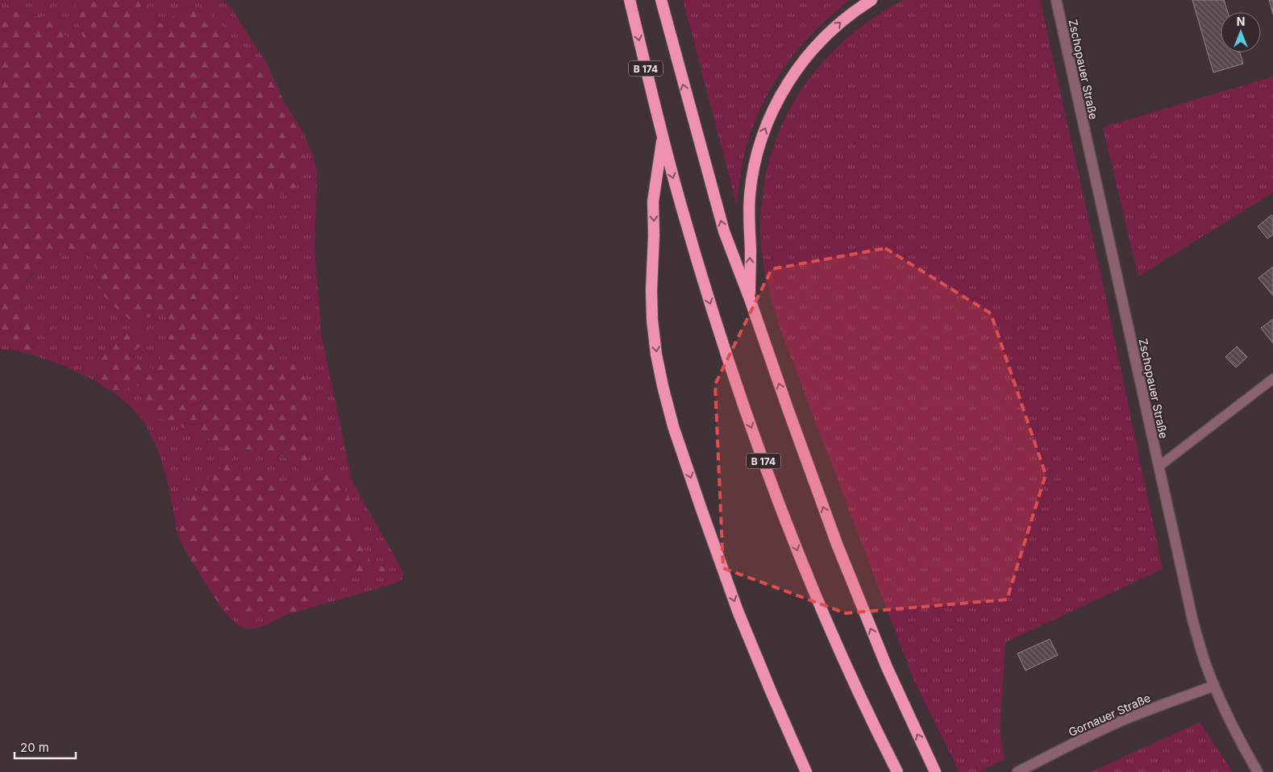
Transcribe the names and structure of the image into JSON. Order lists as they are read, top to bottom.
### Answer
{
  "streets": {
    "highway": ["B 174"],
    "street": ["Zschopauer Straße", "Gornauer Straße"]
  },
  "crossings": [
    ["Zschopauer Straße", "Gornauer Straße"]
  ],
  "scale_bar": "20 m",
  "north": "top"
}
